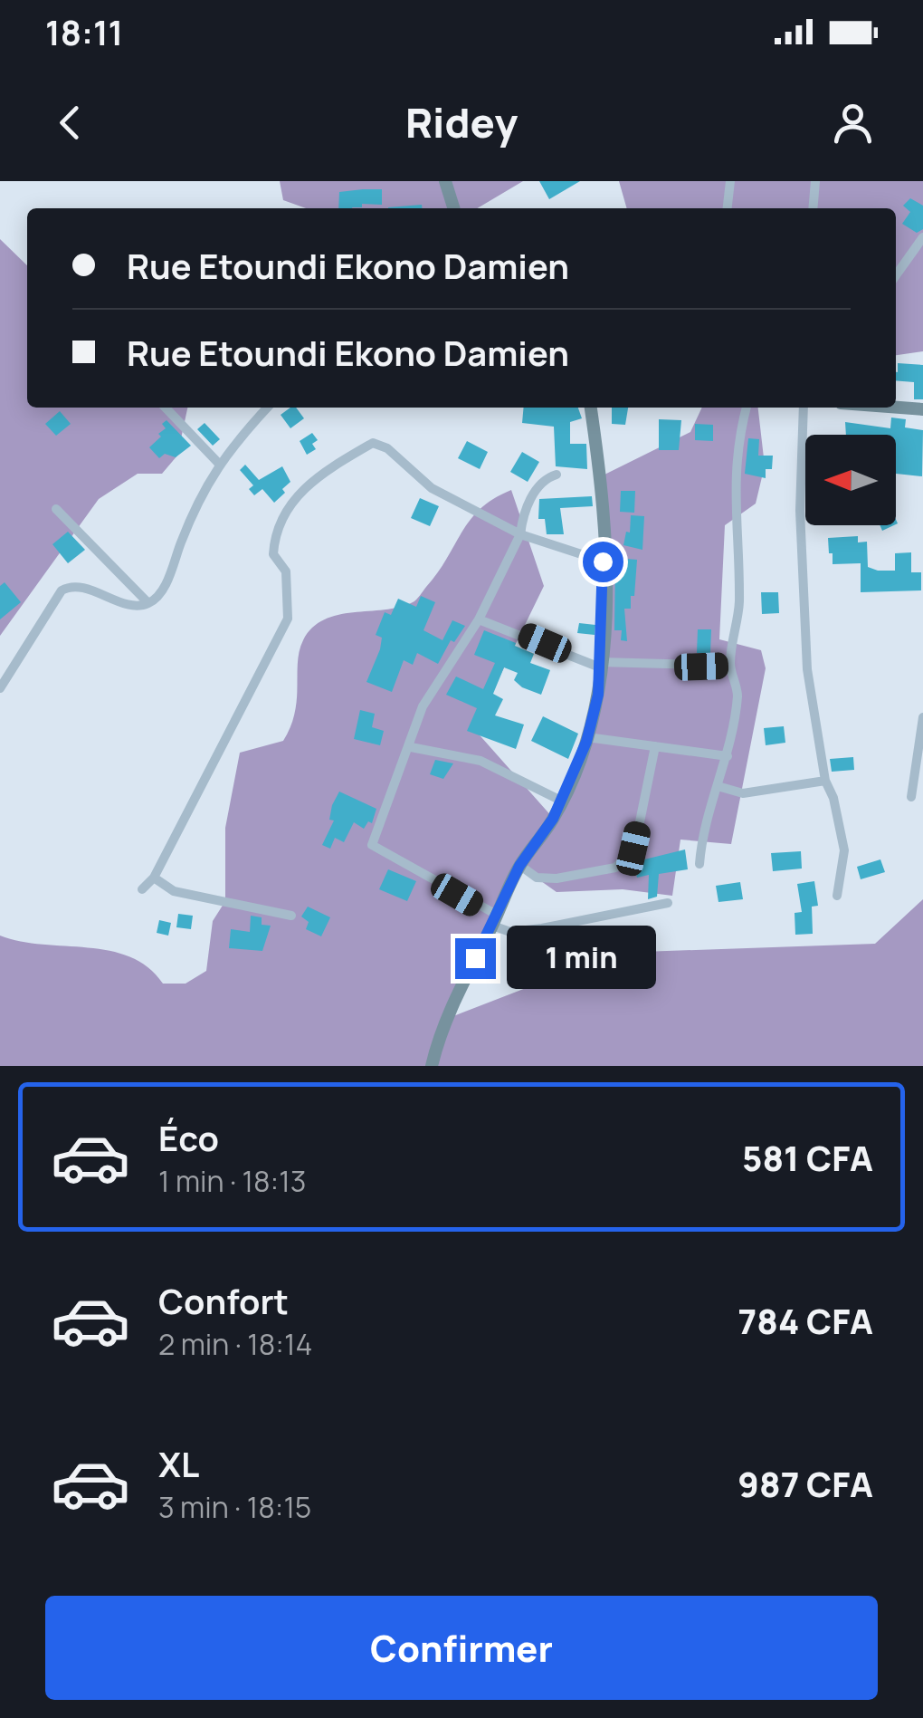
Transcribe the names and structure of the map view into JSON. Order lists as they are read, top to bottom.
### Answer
{
  "north": "left",
  "page": {
    "status": "18:11",
    "header": "Ridey",
    "banner": ["Rue Etoundi Ekono Damien", "Rue Etoundi Ekono Damien"],
    "bubble": "1 min",
    "list": [
      {
        "name": "Éco",
        "note": "1 min · 18:13",
        "value": "581 CFA"
      },
      {
        "name": "Confort",
        "note": "2 min · 18:14",
        "value": "784 CFA"
      },
      {
        "name": "XL",
        "note": "3 min · 18:15",
        "value": "987 CFA"
      }
    ],
    "buttons": "Confirmer"
  }
}
